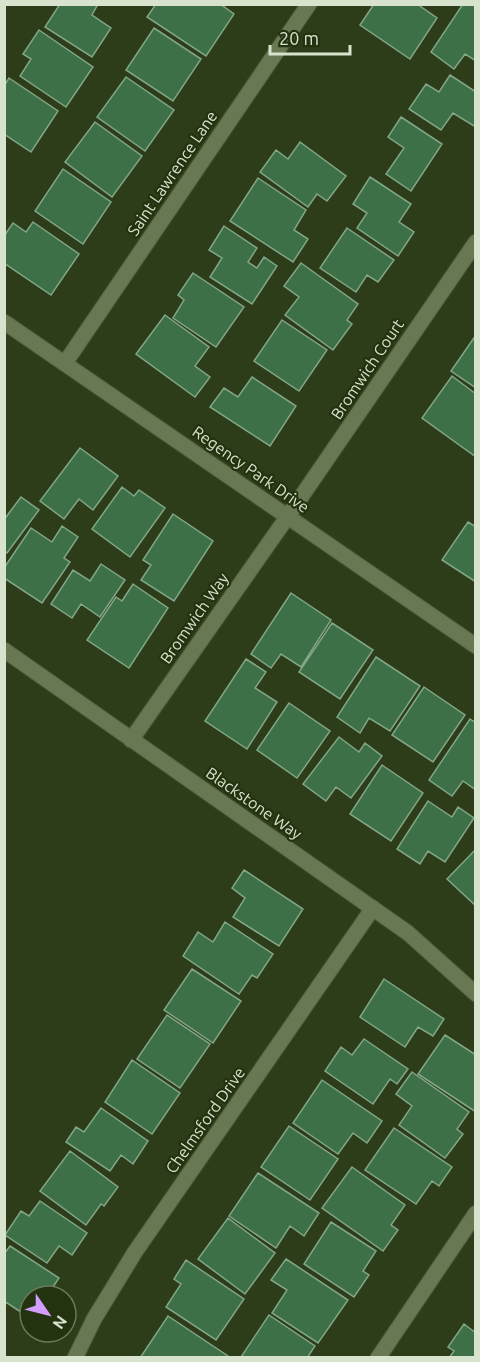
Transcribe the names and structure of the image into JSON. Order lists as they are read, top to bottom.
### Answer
{
  "streets": {
    "street": [
      "Saint Lawrence Lane",
      "Bromwich Court",
      "Regency Park Drive",
      "Bromwich Way",
      "Blackstone Way",
      "Chelmsford Drive"
    ]
  },
  "crossings": [
    ["Saint Lawrence Lane", "Regency Park Drive"],
    ["Bromwich Court", "Regency Park Drive"],
    ["Bromwich Court", "Bromwich Way"],
    ["Regency Park Drive", "Bromwich Way"],
    ["Bromwich Way", "Blackstone Way"],
    ["Blackstone Way", "Chelmsford Drive"]
  ],
  "scale_bar": "20 m",
  "north": "bottom right"
}
